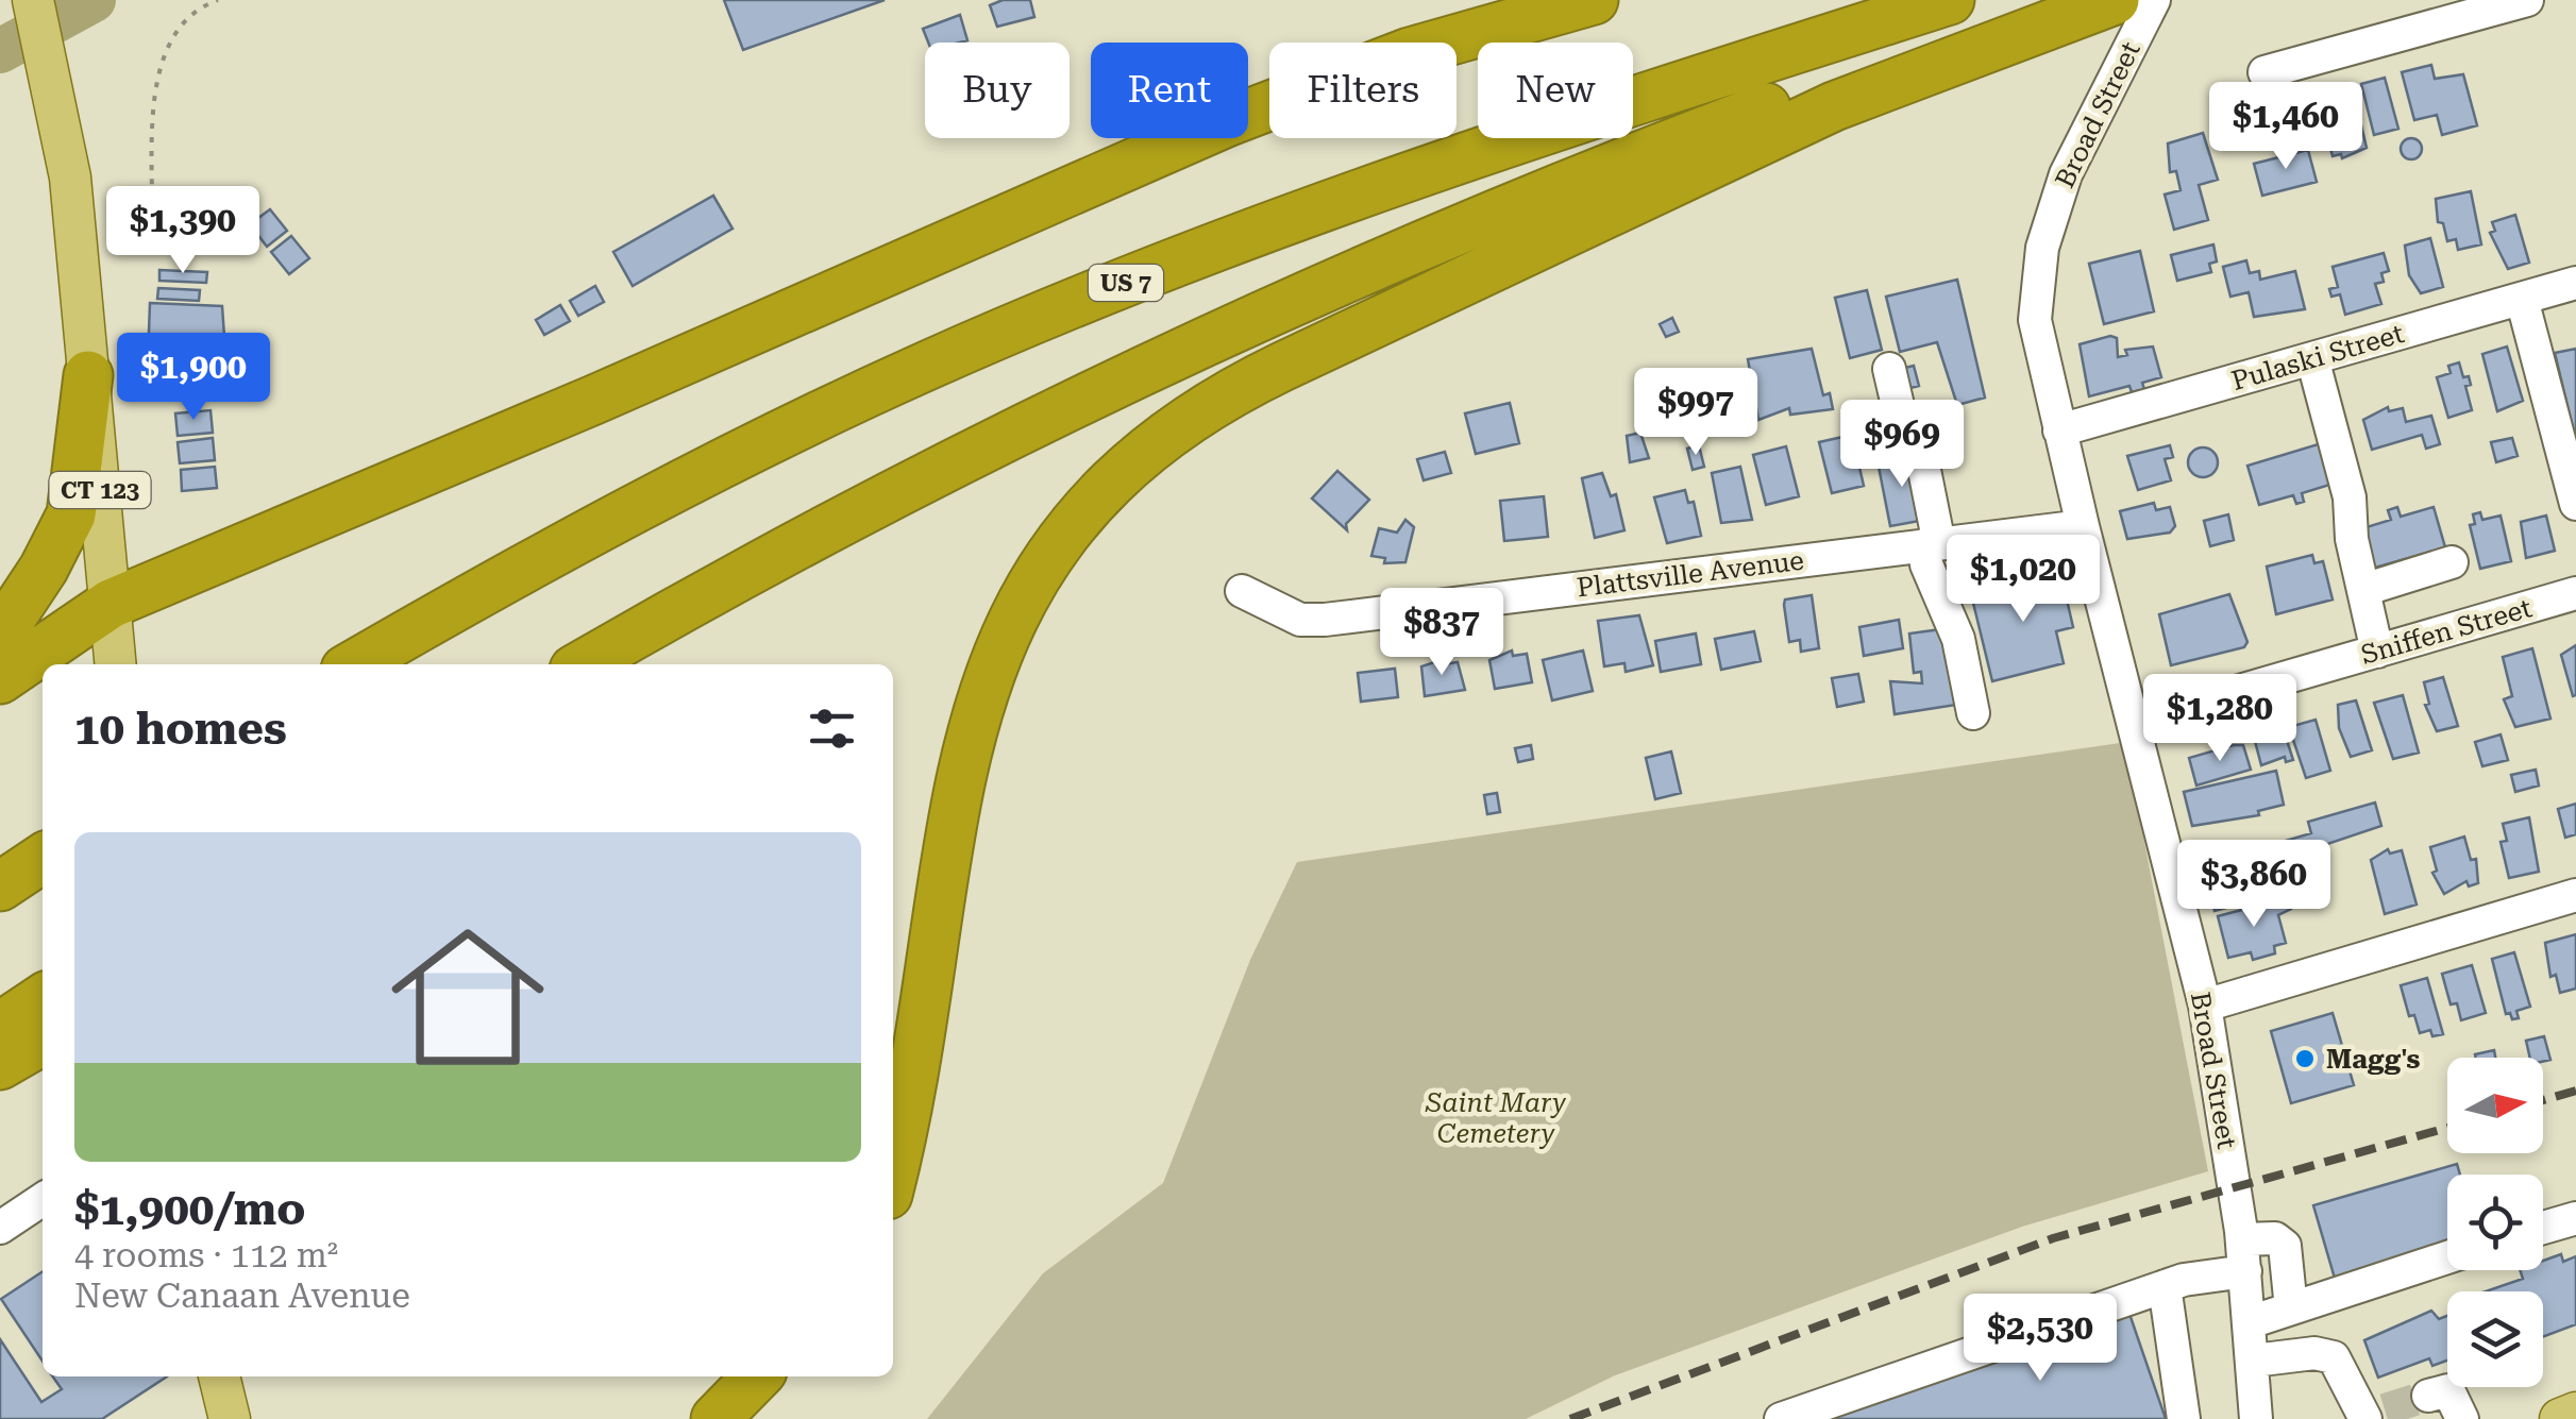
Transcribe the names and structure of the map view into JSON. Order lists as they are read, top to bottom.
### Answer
{
  "streets": {
    "highway": ["US 7"],
    "main road": ["CT 123"],
    "street": [
      "Broad Street",
      "Pulaski Street",
      "Plattsville Avenue",
      "Sniffen Street"
    ]
  },
  "crossings": [
    ["Broad Street", "Pulaski Street"],
    ["Broad Street", "Plattsville Avenue"],
    ["Broad Street", "Sniffen Street"]
  ],
  "parks": ["Saint Mary Cemetery"],
  "places": ["Magg's"],
  "north": "right",
  "page": {
    "chip": [
      "Buy",
      "Rent",
      "Filters",
      "New"
    ],
    "price": [
      "$1,460",
      "$1,390",
      "$1,900",
      "$997",
      "$969",
      "$1,020",
      "$837",
      "$1,280",
      "$3,860",
      "$2,530"
    ],
    "heading": "10 homes",
    "list": [
      {
        "name": "$1,900/mo",
        "note": "4 rooms · 112 m² · New Canaan Avenue"
      }
    ]
  }
}
